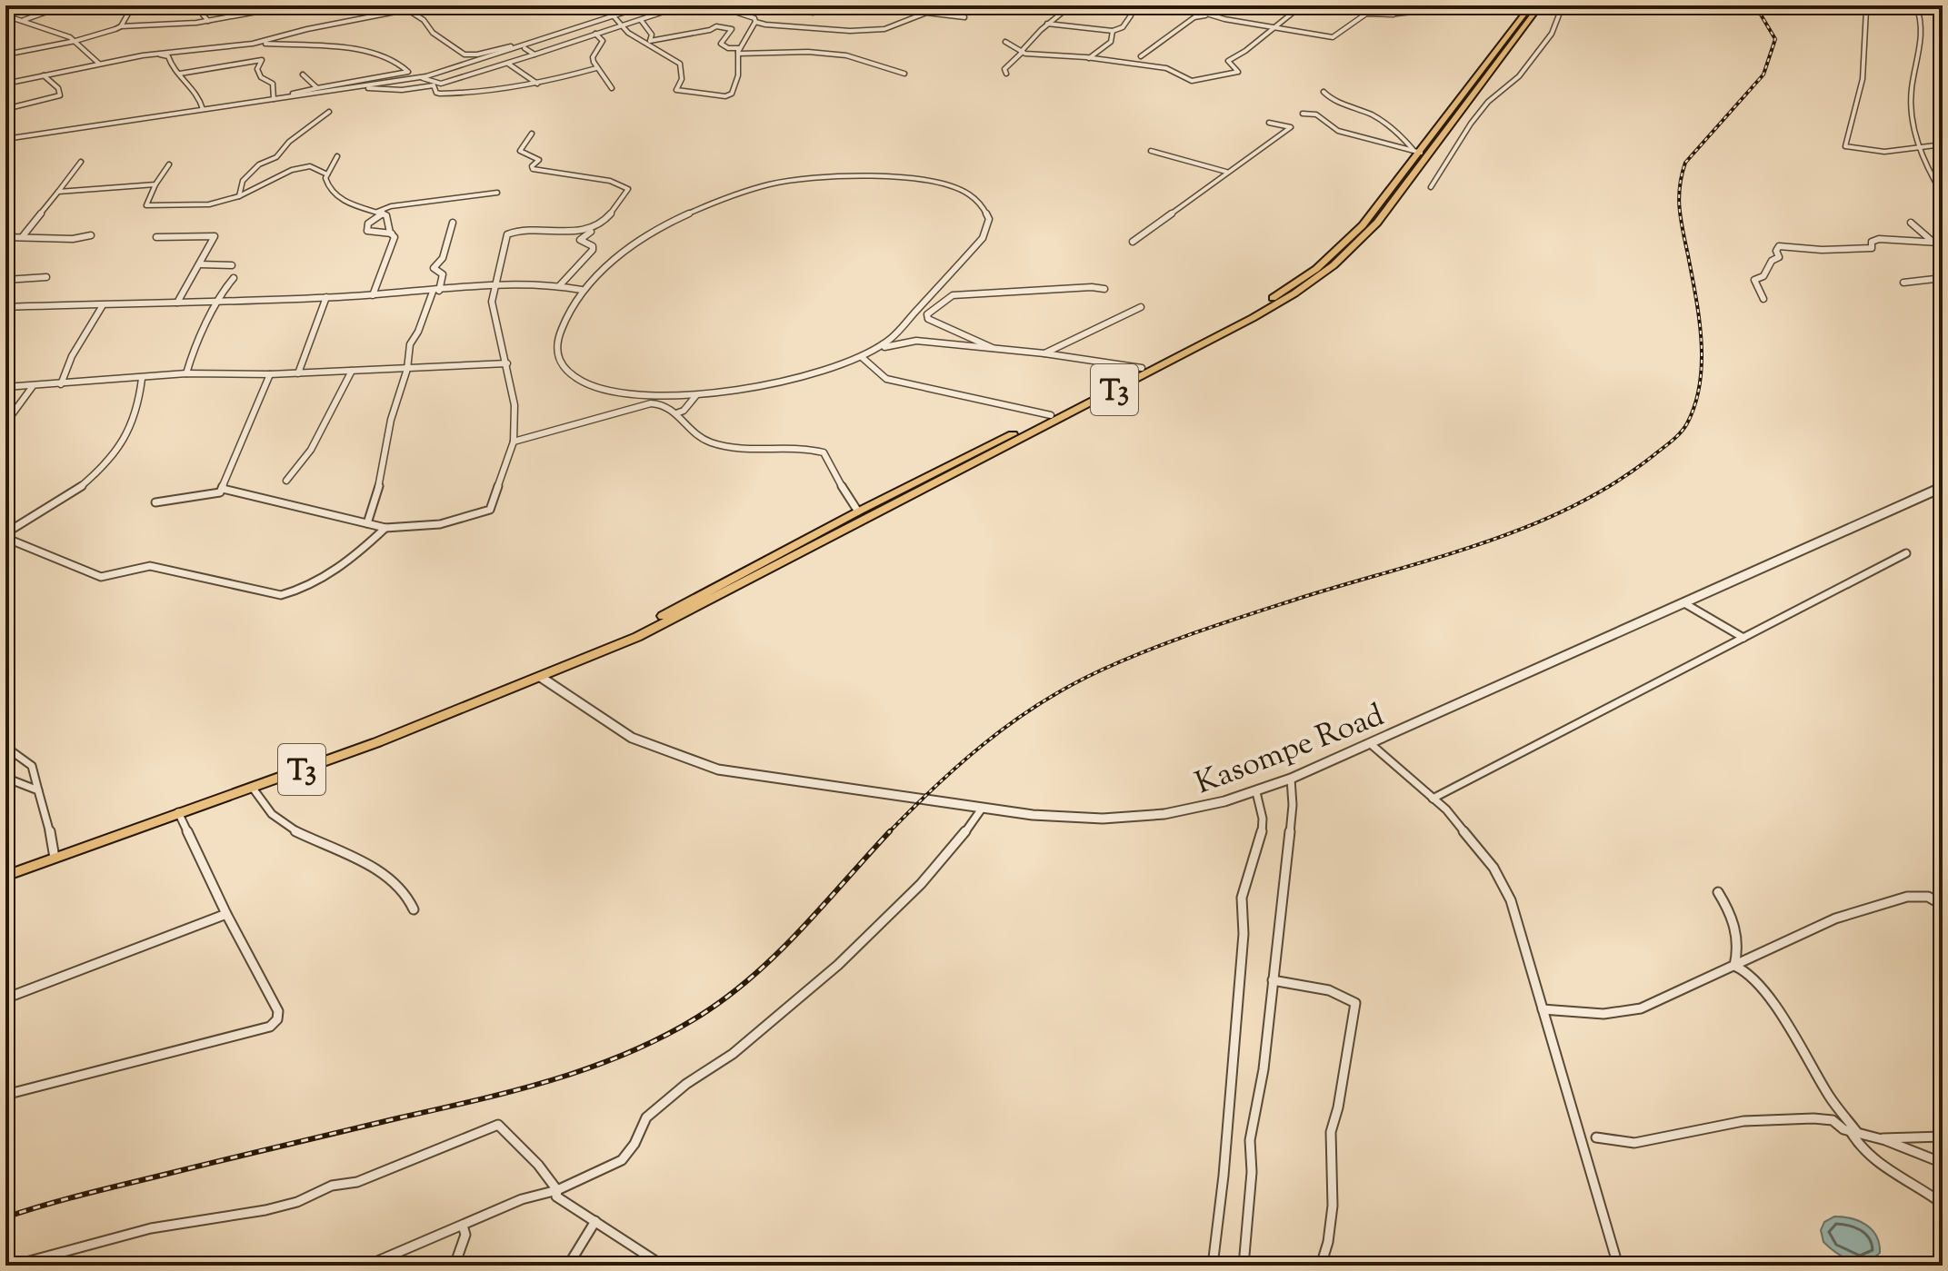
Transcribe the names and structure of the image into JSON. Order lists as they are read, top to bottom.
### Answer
{
  "streets": {
    "highway": ["T3"],
    "street": ["Kasompe Road"]
  },
  "crossings": [
    ["T3", "Kasompe Road"]
  ]
}
